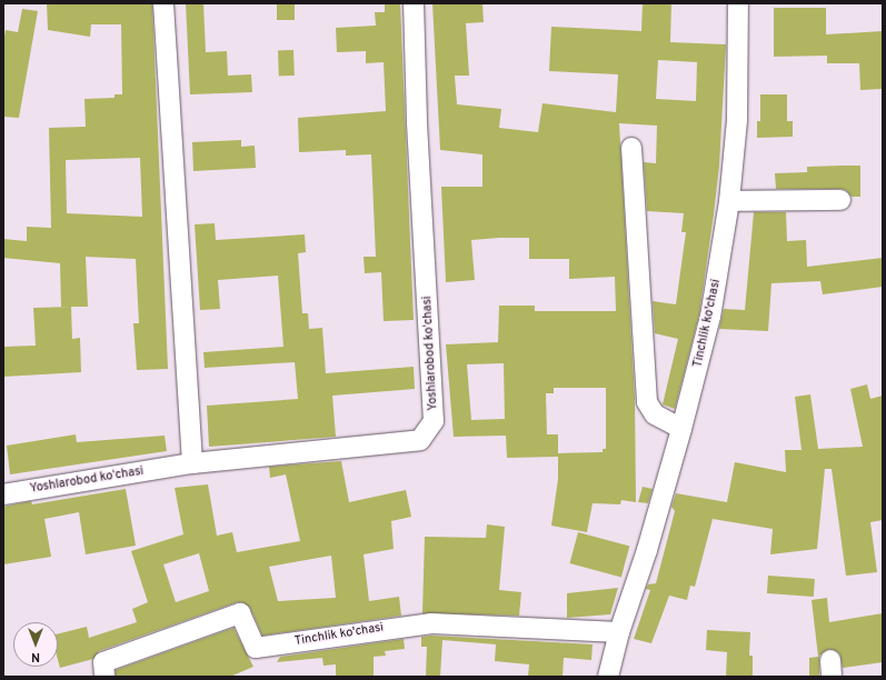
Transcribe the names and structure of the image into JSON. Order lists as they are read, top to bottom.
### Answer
{
  "streets": {
    "street": ["Tinchlik ko'chasi", "Yoshlarobod koʻchasi"]
  },
  "north": "bottom"
}
